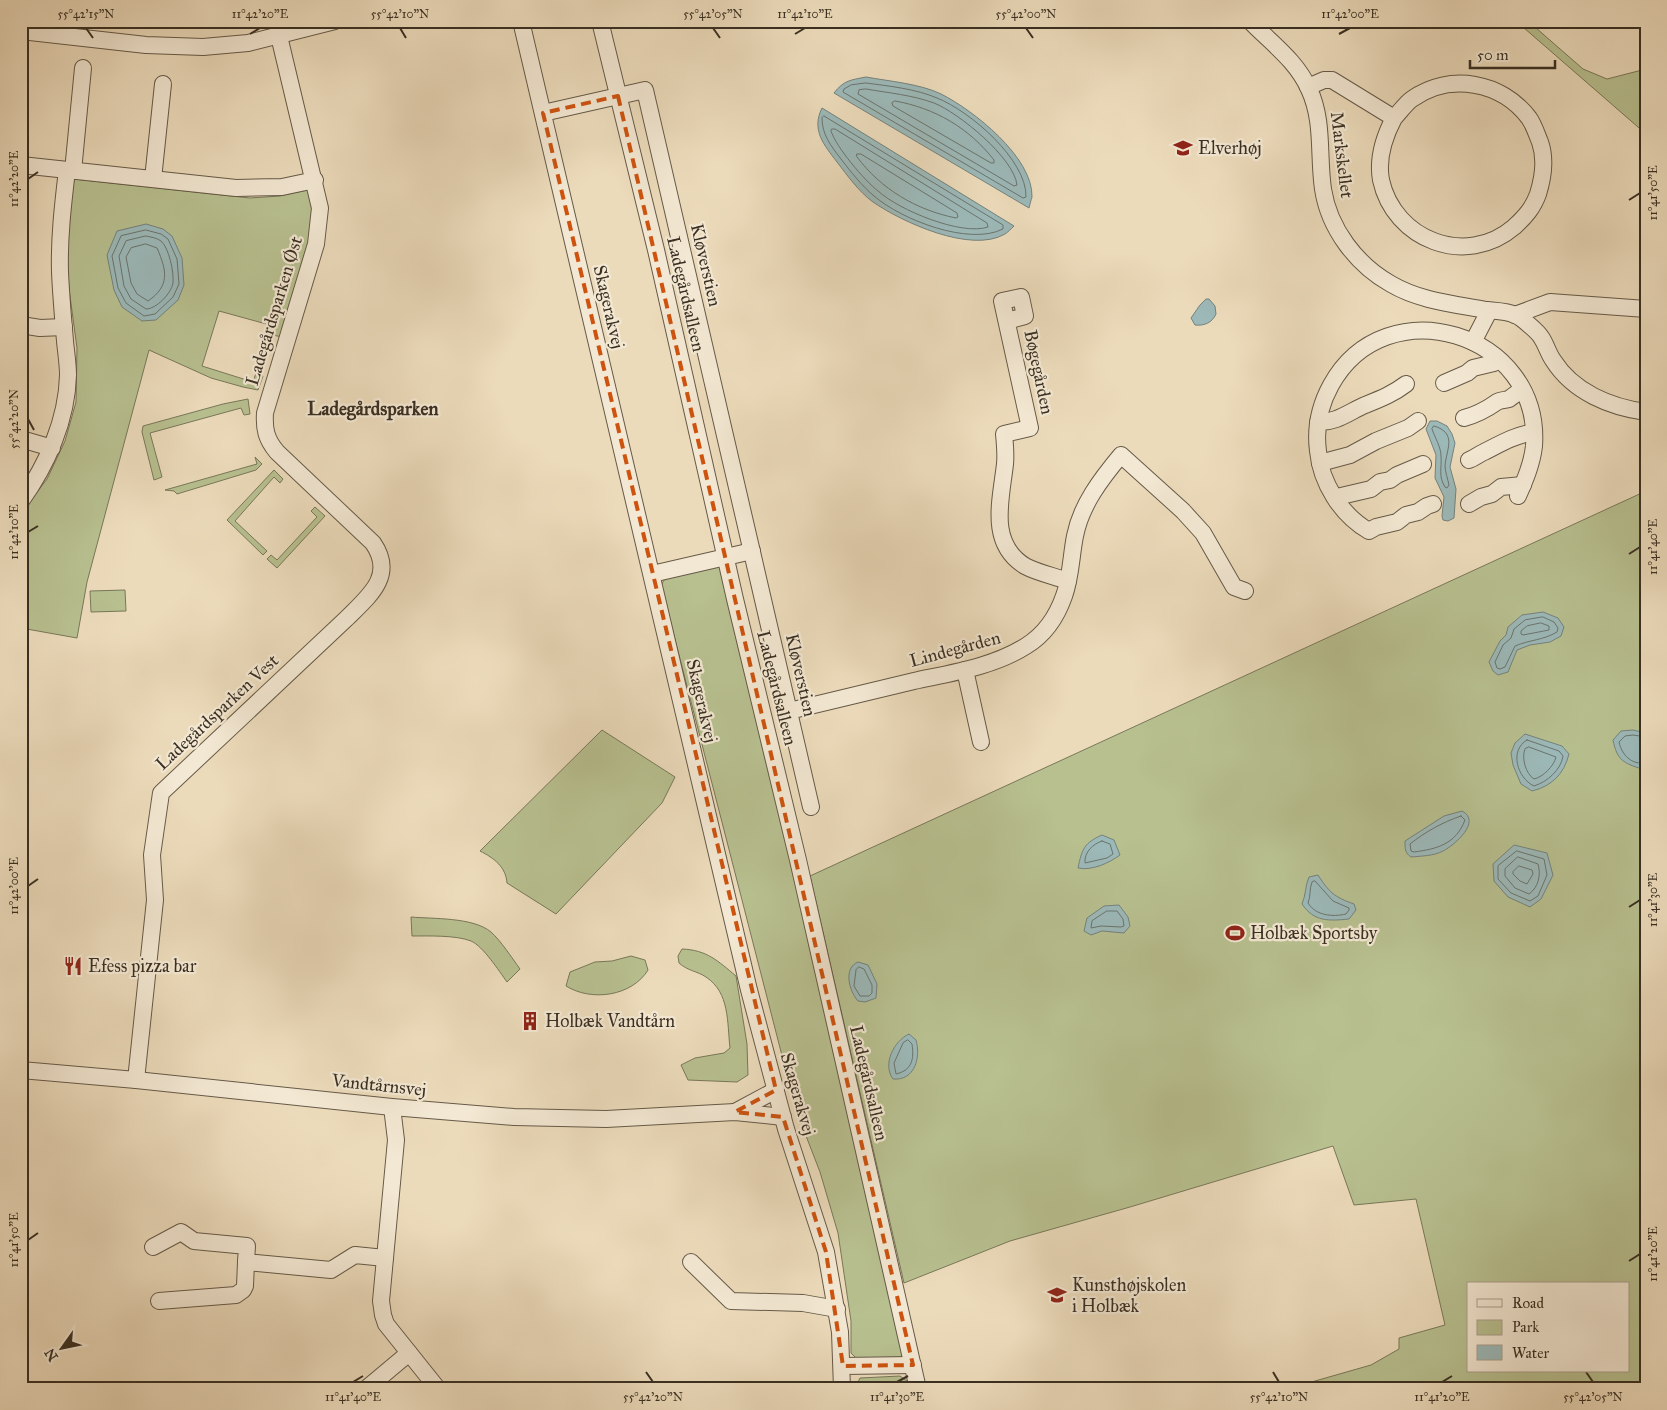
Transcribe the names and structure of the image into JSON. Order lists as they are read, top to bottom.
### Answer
{
  "streets": {
    "street": [
      "Markskellet",
      "Kløverstien",
      "Ladegårdsalleen",
      "Skagerakvej",
      "Ladegårdsparken Øst",
      "Bøgegården",
      "Lindegården",
      "Ladegårdsparken Vest",
      "Vandtårnsvej"
    ]
  },
  "crossings": [
    ["Kløverstien", "Ladegårdsalleen"],
    ["Kløverstien", "Skagerakvej"],
    ["Kløverstien", "Lindegården"],
    ["Skagerakvej", "Vandtårnsvej"],
    ["Ladegårdsparken Øst", "Ladegårdsparken Vest"],
    ["Bøgegården", "Lindegården"],
    ["Ladegårdsparken Vest", "Vandtårnsvej"]
  ],
  "districts": ["Ladegårdsparken"],
  "places": {
    "school or university": ["Elverhøj", "Kunsthøjskolen i Holbæk"],
    "sports": ["Holbæk Sportsby"],
    "restaurant": ["Efess pizza bar"],
    "building": ["Holbæk Vandtårn"]
  },
  "legend": ["Road", "Park", "Water"],
  "scale_bar": "50 m",
  "north": "bottom left",
  "coordinates": [
    "55°42'15\"N",
    "11°42'20\"E",
    "55°42'10\"N",
    "55°42'05\"N",
    "11°42'10\"E",
    "55°42'00\"N",
    "11°42'00\"E",
    "11°41'50\"E",
    "55°42'20\"N",
    "11°41'40\"E",
    "11°41'30\"E",
    "11°41'20\"E"
  ]
}
